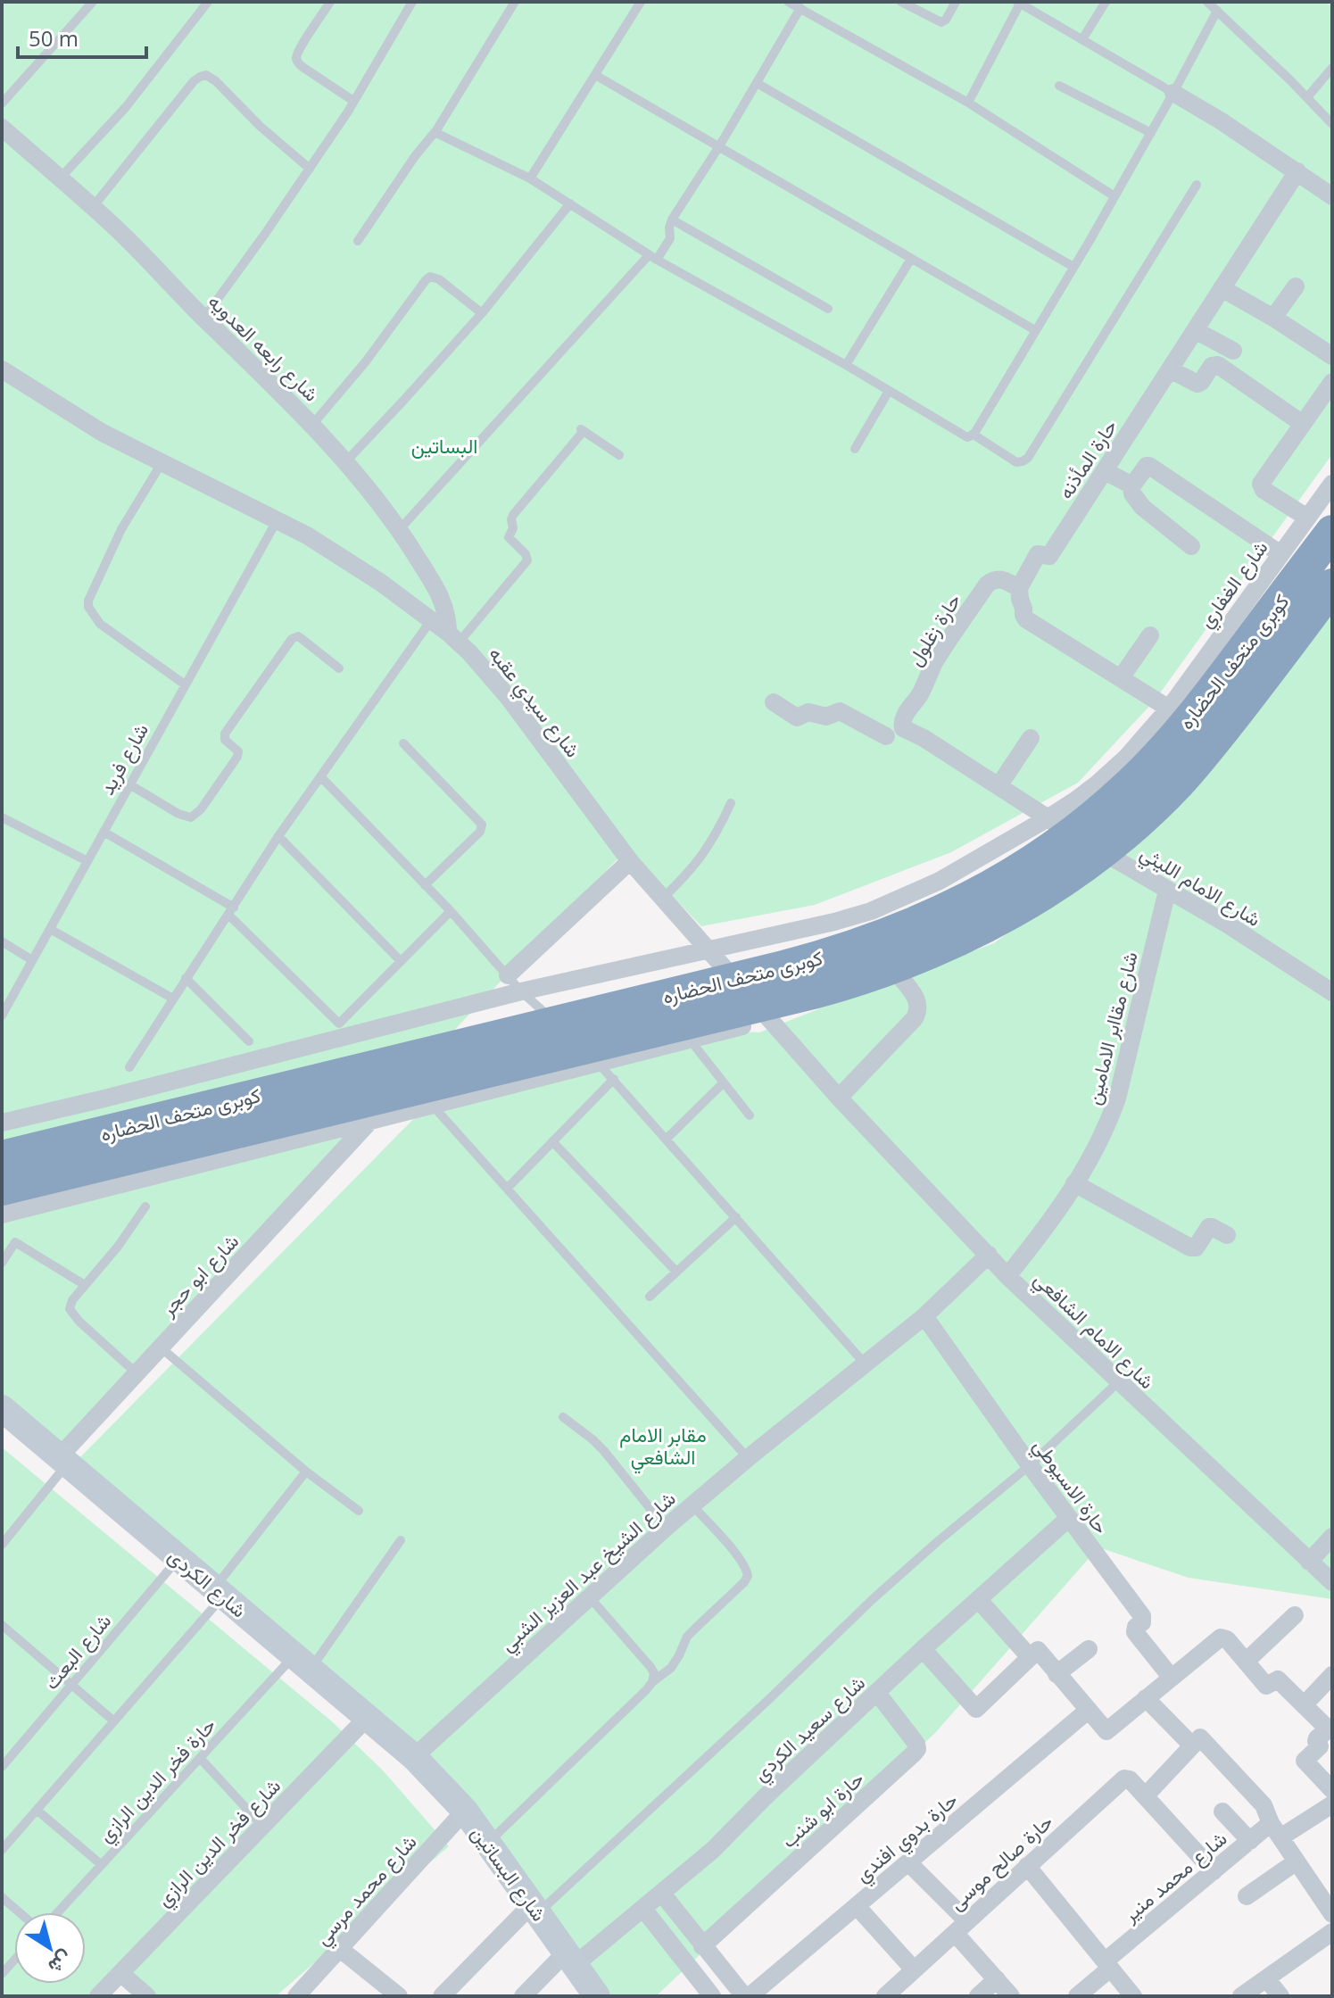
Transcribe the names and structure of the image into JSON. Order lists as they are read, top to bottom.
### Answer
{
  "streets": {
    "highway": ["كوبرى متحف الحضاره"],
    "street": [
      "شارع رابعه العدويه",
      "حارة المأذنه",
      "شارع الغفاري",
      "حارة زغلول",
      "شارع سيدي عقبه",
      "شارع الامام الليثي",
      "شارع مقاابر الامامين",
      "شارع ابو حجر",
      "شارع الامام الشافعي",
      "حارة الاسيوطي",
      "شارع الشيخ عبد العزيز الشبي",
      "شارع الكردى",
      "شارع سعيد الكردي",
      "حارة ابو شنب",
      "حارة بدوي افندي",
      "شارع فخر الدين الرازي",
      "حارة صالح موسى",
      "شارع البساتين",
      "شارع محمد منير",
      "شارع محمد مرسي"
    ],
    "lane": ["شارع فريد", "شارع البعث", "حارة فخر الدين الرازي"]
  },
  "crossings": [
    ["شارع رابعه العدويه", "شارع سيدي عقبه"],
    ["حارة المأذنه", "حارة زغلول"],
    ["شارع الغفاري", "كوبرى متحف الحضاره"],
    ["شارع الغفاري", "شارع سيدي عقبه"],
    ["شارع الغفاري", "شارع الامام الليثي"],
    ["شارع سيدي عقبه", "شارع فريد"],
    ["شارع سيدي عقبه", "شارع الامام الشافعي"],
    ["شارع الامام الليثي", "شارع مقاابر الامامين"],
    ["شارع مقاابر الامامين", "شارع الامام الشافعي"],
    ["شارع ابو حجر", "شارع الكردى"],
    ["شارع الامام الشافعي", "شارع الشيخ عبد العزيز الشبي"],
    ["حارة الاسيوطي", "شارع الشيخ عبد العزيز الشبي"],
    ["حارة الاسيوطي", "شارع سعيد الكردي"],
    ["شارع الشيخ عبد العزيز الشبي", "شارع الكردى"],
    ["شارع الشيخ عبد العزيز الشبي", "شارع البساتين"],
    ["شارع الكردى", "شارع البعث"],
    ["شارع الكردى", "حارة فخر الدين الرازي"],
    ["شارع الكردى", "شارع فخر الدين الرازي"],
    ["شارع الكردى", "شارع البساتين"],
    ["شارع سعيد الكردي", "حارة ابو شنب"],
    ["شارع سعيد الكردي", "شارع البساتين"],
    ["شارع البساتين", "شارع محمد مرسي"]
  ],
  "parks": ["البساتين", "مقابر الامام الشافعي"],
  "scale_bar": "50 m",
  "north": "bottom right"
}
